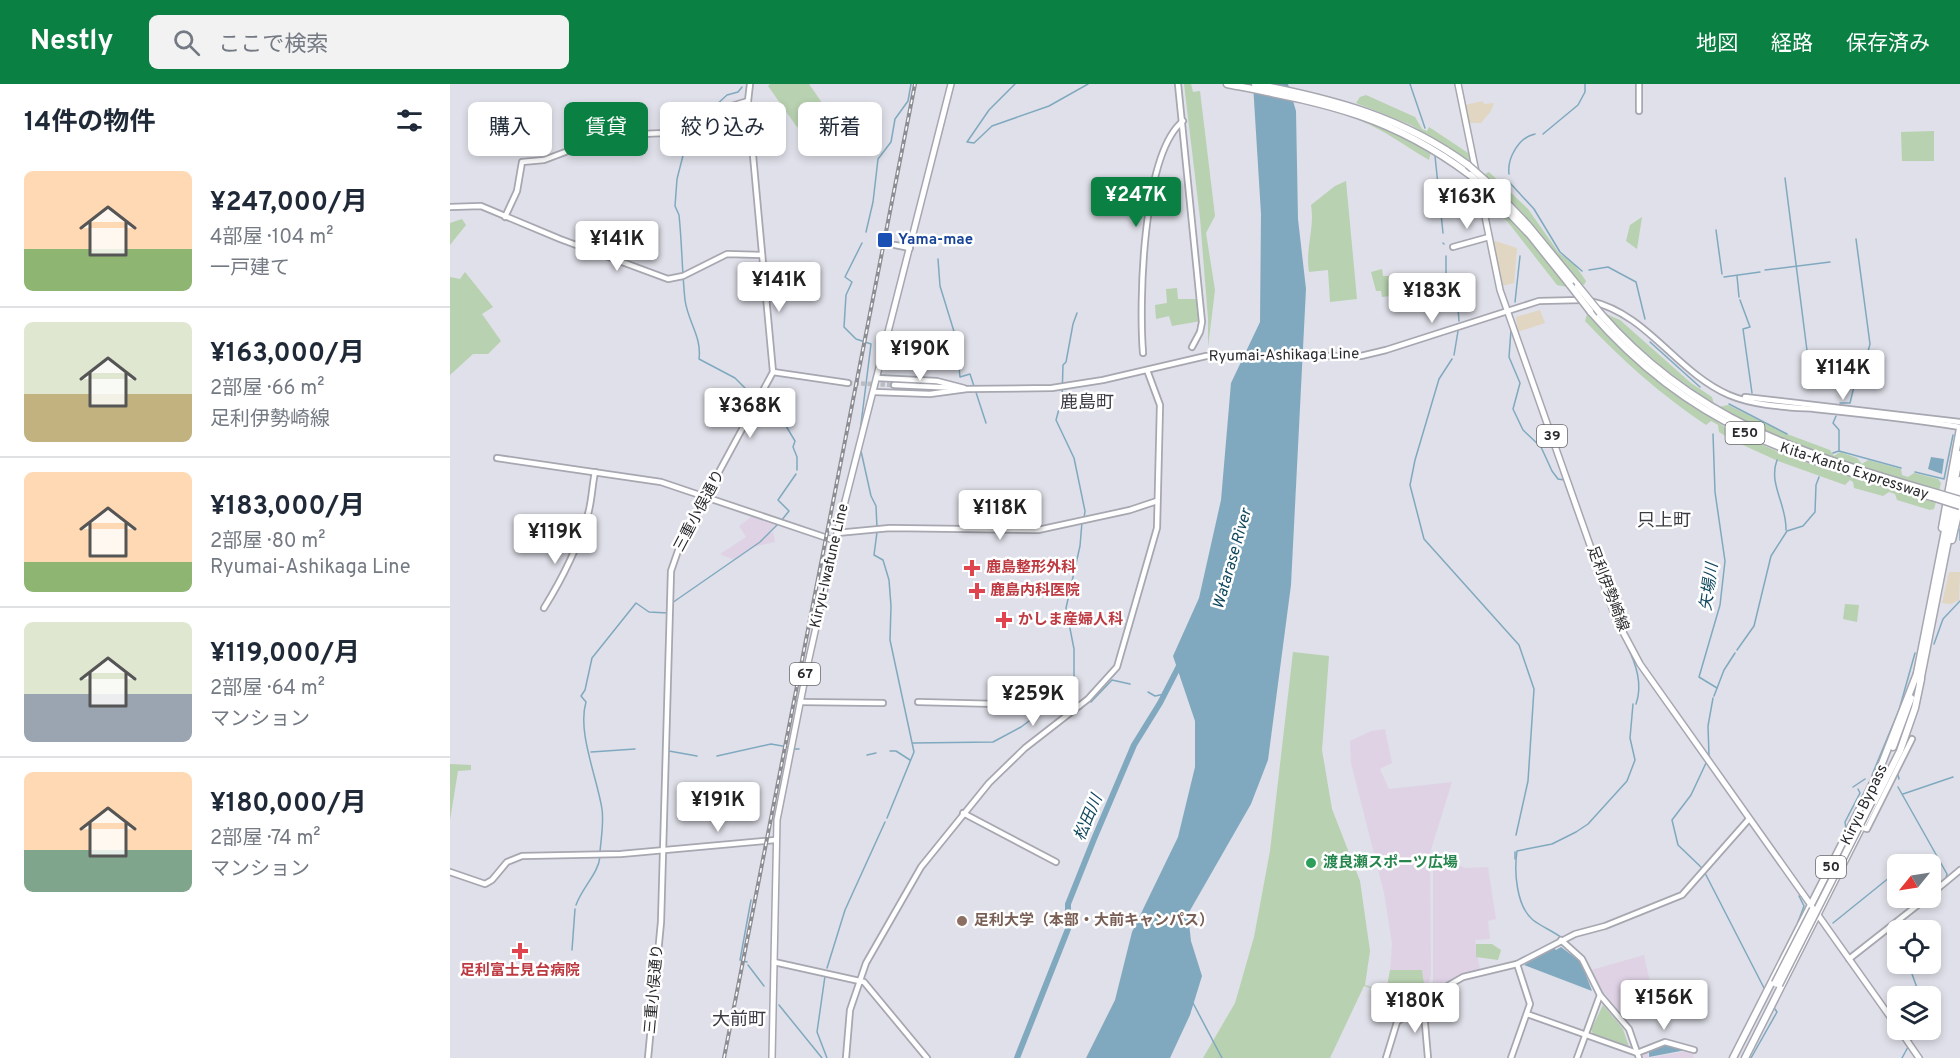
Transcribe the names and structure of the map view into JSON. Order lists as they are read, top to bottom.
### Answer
{
  "streets": {
    "highway": [
      "E50",
      "Kita-Kanto Expressway",
      "Kiryu Bypass",
      "50"
    ],
    "main road": [
      "39",
      "Kiryu-Iwafune Line",
      "足利伊勢崎線",
      "67"
    ],
    "street": ["Ryumai-Ashikaga Line", "三重小俣通り"]
  },
  "crossings": [
    ["Ryumai-Ashikaga Line", "Kiryu-Iwafune Line"],
    ["Ryumai-Ashikaga Line", "足利伊勢崎線"],
    ["Kita-Kanto Expressway", "50"],
    ["足利伊勢崎線", "50"],
    ["Kiryu Bypass", "50"]
  ],
  "districts": ["鹿島町", "只上町", "大前町"],
  "water": ["Watarase River", "矢場川", "松田川"],
  "places": {
    "transit": ["Yama-mae"],
    "health": [
      "鹿島整形外科",
      "鹿島内科医院",
      "かしま産婦人科",
      "足利富士見台病院"
    ],
    "other": ["渡良瀬スポーツ広場", "足利大学（本部・大前キャンパス）"]
  },
  "north": "bottom left",
  "page": {
    "header": "Nestly",
    "search": "ここで検索",
    "nav": ["地図", "経路", "保存済み"],
    "heading": "14件の物件",
    "chip": [
      "購入",
      "賃貸",
      "絞り込み",
      "新着"
    ],
    "list": [
      {
        "name": "¥247,000/月",
        "note": "4部屋 · 104 m² · 一戸建て"
      },
      {
        "name": "¥163,000/月",
        "note": "2部屋 · 66 m² · 足利伊勢崎線"
      },
      {
        "name": "¥183,000/月",
        "note": "2部屋 · 80 m² · Ryumai-Ashikaga Line"
      },
      {
        "name": "¥119,000/月",
        "note": "2部屋 · 64 m² · マンション"
      },
      {
        "name": "¥180,000/月",
        "note": "2部屋 · 74 m² · マンション"
      }
    ],
    "price": [
      "¥247K",
      "¥163K",
      "¥141K",
      "¥141K",
      "¥183K",
      "¥190K",
      "¥114K",
      "¥368K",
      "¥118K",
      "¥119K",
      "¥259K",
      "¥191K",
      "¥156K",
      "¥180K"
    ]
  }
}
